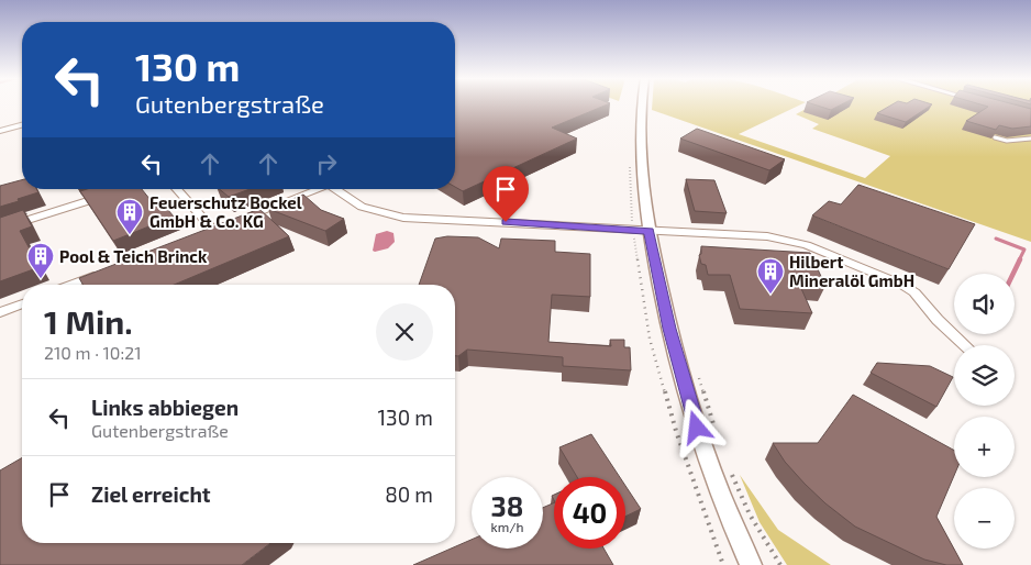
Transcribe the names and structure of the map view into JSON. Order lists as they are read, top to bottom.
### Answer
{
  "places": {
    "building": ["Feuerschutz Bockel GmbH & Co. KG", "Pool & Teich Brinck", "Hilbert Mineralöl GmbH"]
  },
  "page": {
    "turn": ["130 m", "Gutenbergstraße"],
    "map_buttons": ["+", "−"],
    "heading": ["1 Min.", "210 m · 10:21"],
    "list": [
      {
        "name": "Links abbiegen",
        "note": "Gutenbergstraße",
        "value": "130 m"
      },
      {
        "name": "Ziel erreicht",
        "value": "80 m"
      }
    ],
    "speed": "38 km/h",
    "limit": "40"
  }
}
